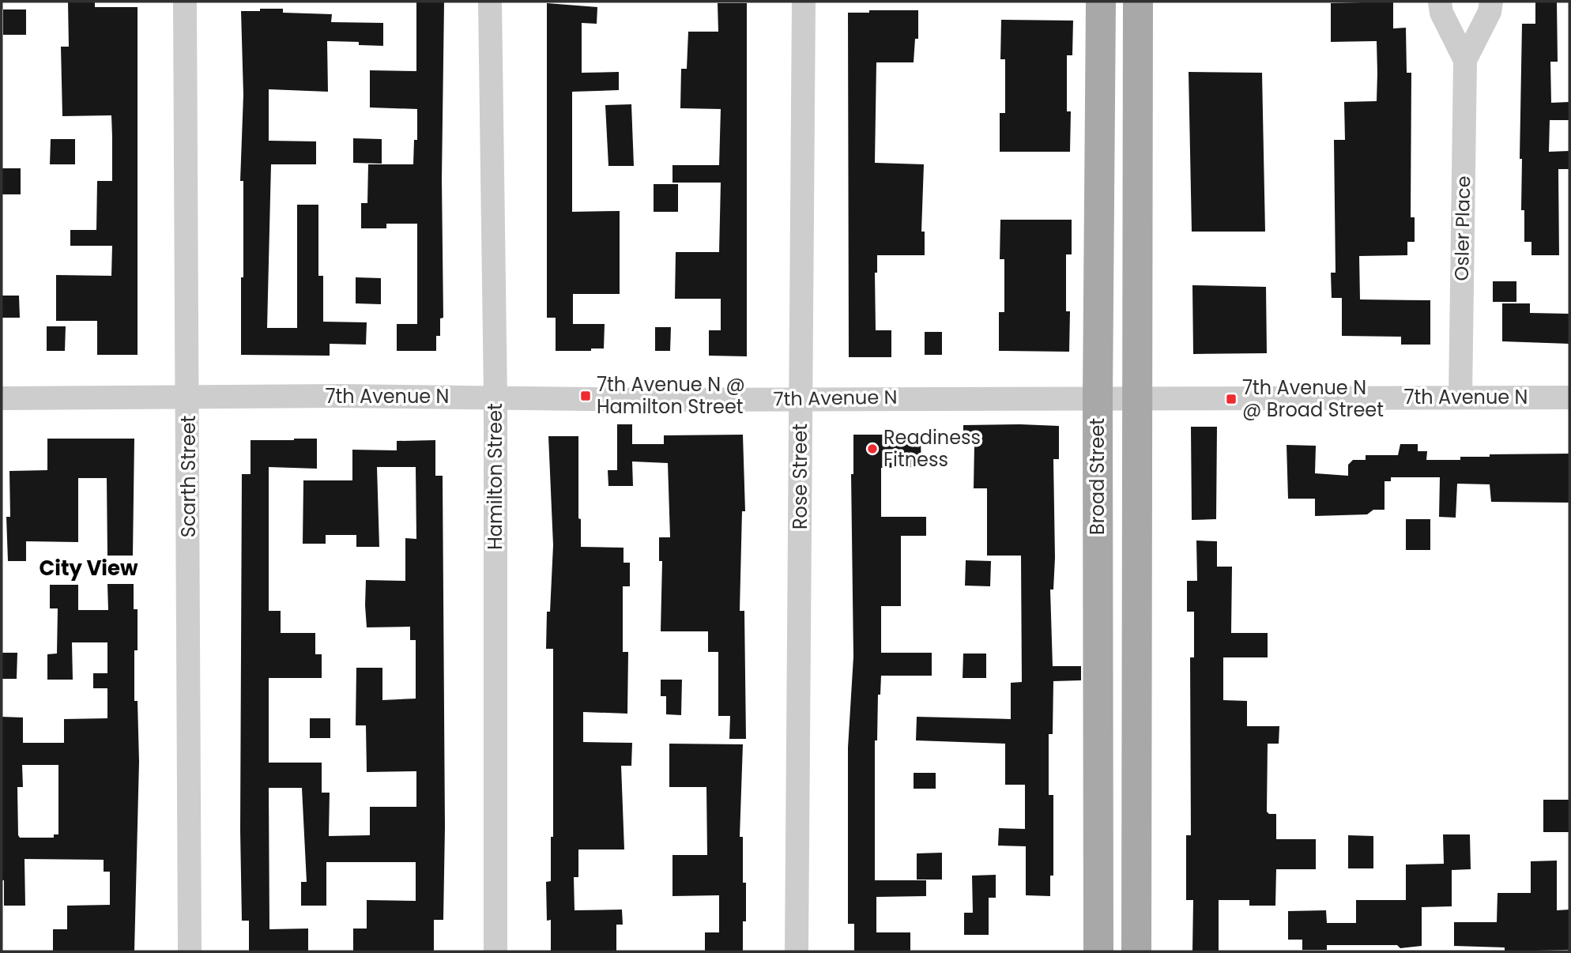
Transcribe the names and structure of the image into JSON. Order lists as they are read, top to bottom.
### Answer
{
  "streets": {
    "main road": ["Broad Street"],
    "street": [
      "Osler Place",
      "7th Avenue N",
      "Scarth Street",
      "Hamilton Street",
      "Rose Street"
    ]
  },
  "crossings": [
    ["Osler Place", "7th Avenue N"],
    ["7th Avenue N", "Scarth Street"],
    ["7th Avenue N", "Hamilton Street"],
    ["7th Avenue N", "Rose Street"],
    ["7th Avenue N", "Broad Street"]
  ],
  "districts": ["City View"],
  "places": {
    "transit": ["7th Avenue N @ Hamilton Street", "7th Avenue N @ Broad Street"],
    "other": ["Readiness Fitness"]
  }
}
